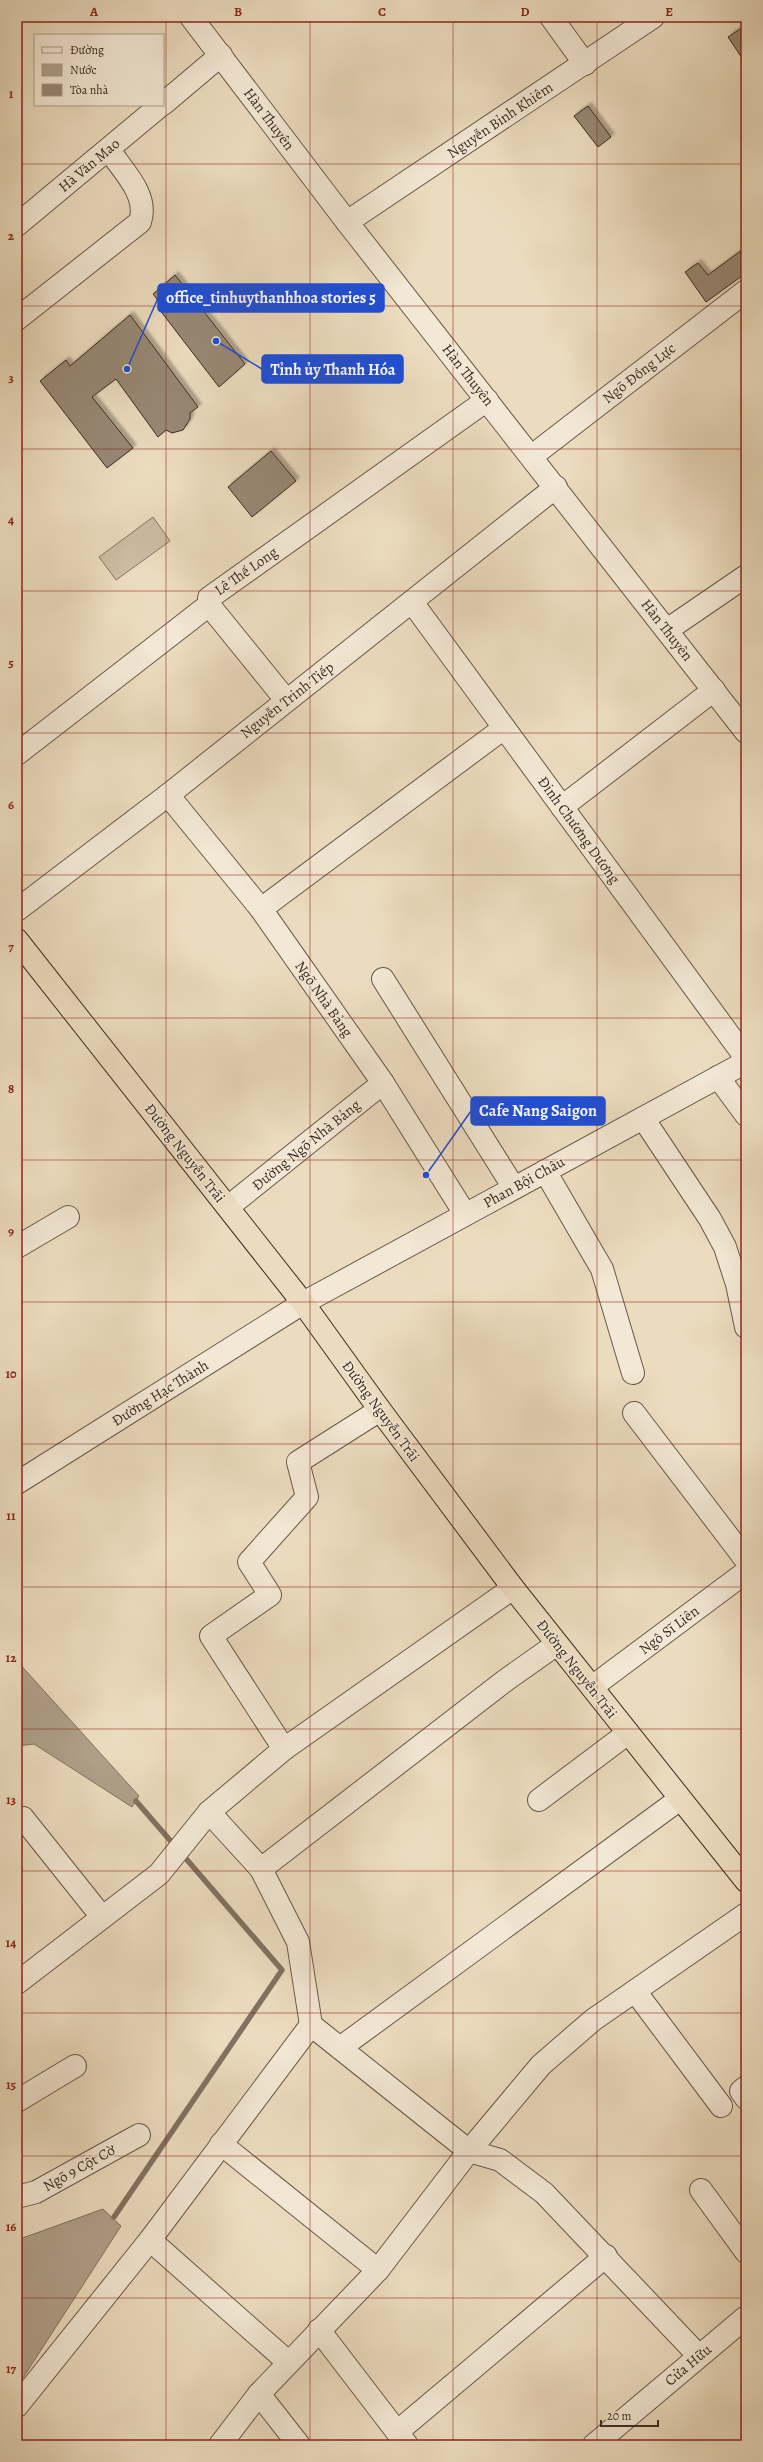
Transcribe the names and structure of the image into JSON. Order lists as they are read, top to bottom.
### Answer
{
  "streets": {
    "highway": ["Đường Nguyễn Trãi"],
    "street": [
      "Hàn Thuyên",
      "Nguyễn Bỉnh Khiêm",
      "Hà Văn Mao",
      "Ngõ Đồng Lực",
      "Lê Thế Long",
      "Nguyễn Trinh Tiếp",
      "Đinh Chương Dương",
      "Ngõ Nhà Bảng",
      "Đường Ngõ Nhà Bảng",
      "Phan Bội Châu",
      "Đường Hạc Thành",
      "Ngô Sĩ Liên",
      "Ngõ 9 Cột Cờ",
      "Cửa Hữu"
    ]
  },
  "crossings": [
    ["Hàn Thuyên", "Nguyễn Bỉnh Khiêm"],
    ["Hàn Thuyên", "Hà Văn Mao"],
    ["Hàn Thuyên", "Ngõ Đồng Lực"],
    ["Hàn Thuyên", "Lê Thế Long"],
    ["Hàn Thuyên", "Nguyễn Trinh Tiếp"],
    ["Nguyễn Trinh Tiếp", "Đinh Chương Dương"],
    ["Nguyễn Trinh Tiếp", "Ngõ Nhà Bảng"],
    ["Ngõ Nhà Bảng", "Đường Ngõ Nhà Bảng"],
    ["Ngõ Nhà Bảng", "Phan Bội Châu"],
    ["Đường Ngõ Nhà Bảng", "Đường Nguyễn Trãi"],
    ["Đường Nguyễn Trãi", "Phan Bội Châu"],
    ["Đường Nguyễn Trãi", "Đường Hạc Thành"],
    ["Đường Nguyễn Trãi", "Ngô Sĩ Liên"],
    ["Phan Bội Châu", "Đường Hạc Thành"]
  ],
  "places": ["Tỉnh ủy Thanh Hóa", "office_tinhuythanhhoa stories 5", "Cafe Nang Saigon"],
  "legend": ["Đường", "Nước", "Tòa nhà"],
  "scale_bar": "20 m",
  "grid": {
    "columns": [
      "A",
      "B",
      "C",
      "D",
      "E"
    ],
    "rows": [
      "1",
      "2",
      "3",
      "4",
      "5",
      "6",
      "7",
      "8",
      "9",
      "10",
      "11",
      "12",
      "13",
      "14",
      "15",
      "16",
      "17"
    ]
  }
}
